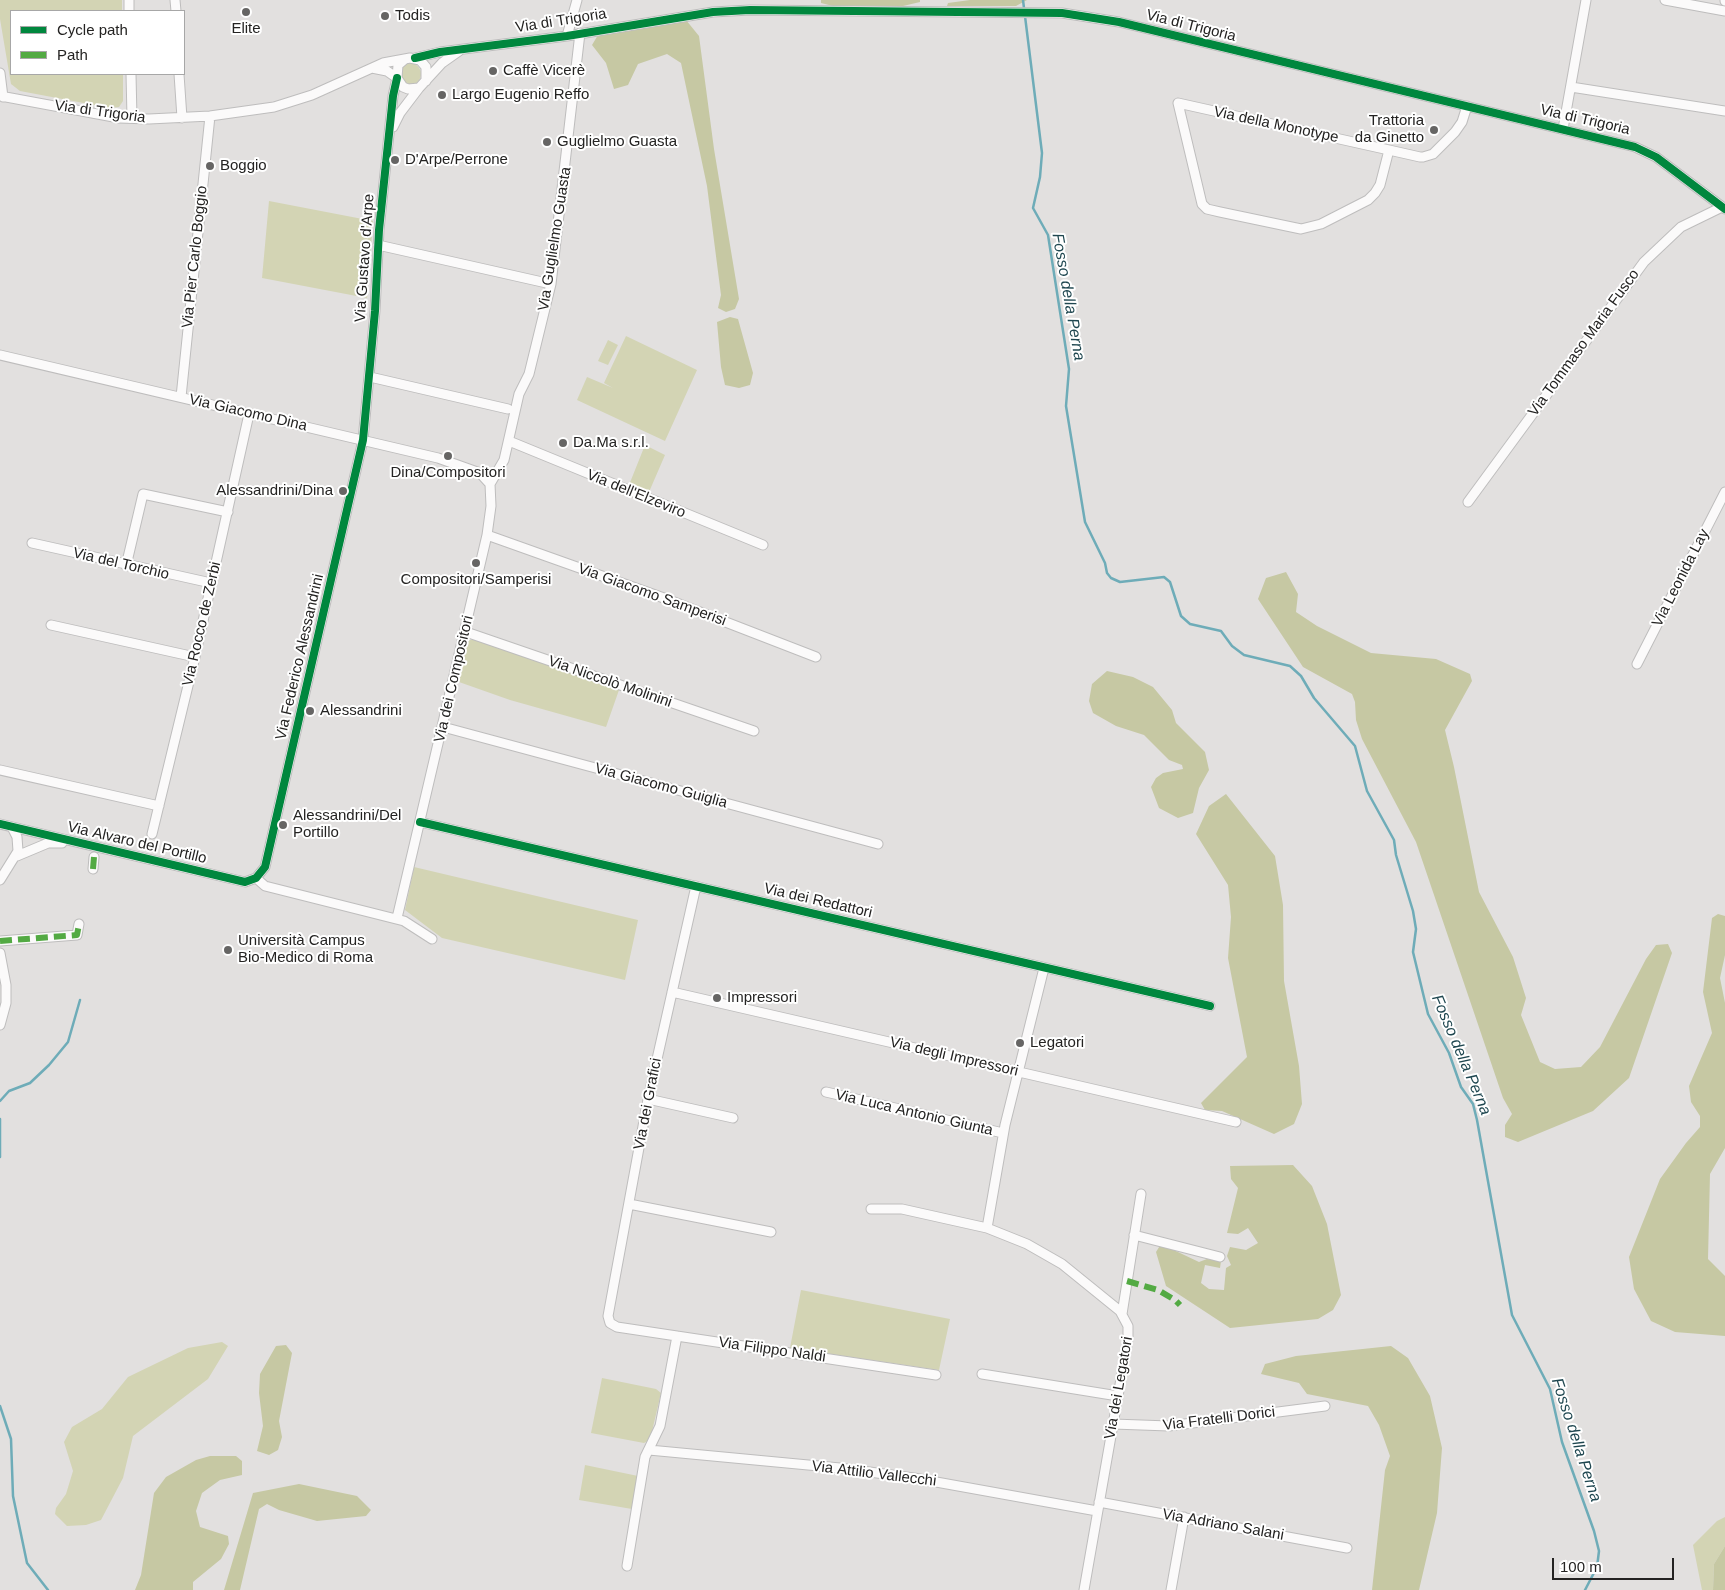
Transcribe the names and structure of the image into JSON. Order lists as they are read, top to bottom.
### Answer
{
  "streets": {
    "street": [
      "Via di Trigoria",
      "Via della Monotype",
      "Via Guglielmo Guasta",
      "Via Pier Carlo Boggio",
      "Via Gustavo d'Arpe",
      "Via Tommaso Maria Fusco",
      "Via Giacomo Dina",
      "Via dell'Elzeviro",
      "Via del Torchio",
      "Via Leonida Lay",
      "Via Giacomo Samperisi",
      "Via Rocco de Zerbi",
      "Via Federico Alessandrini",
      "Via dei Compositori",
      "Via Niccolò Molinini",
      "Via Giacomo Guiglia",
      "Via Alvaro del Portillo",
      "Via dei Redattori",
      "Via degli Impressori",
      "Via dei Grafici",
      "Via Luca Antonio Giunta",
      "Via Filippo Naldi",
      "Via dei Legatori",
      "Via Fratelli Dorici",
      "Via Attilio Vallecchi",
      "Via Adriano Salani"
    ]
  },
  "crossings": [
    ["Via di Trigoria", "Via della Monotype"],
    ["Via di Trigoria", "Via Guglielmo Guasta"],
    ["Via di Trigoria", "Via Pier Carlo Boggio"],
    ["Via di Trigoria", "Via Gustavo d'Arpe"],
    ["Via di Trigoria", "Via Tommaso Maria Fusco"],
    ["Via Guglielmo Guasta", "Via dell'Elzeviro"],
    ["Via Pier Carlo Boggio", "Via Giacomo Dina"],
    ["Via Gustavo d'Arpe", "Via Giacomo Dina"],
    ["Via Gustavo d'Arpe", "Via Federico Alessandrini"],
    ["Via Giacomo Dina", "Via Rocco de Zerbi"],
    ["Via Giacomo Dina", "Via Federico Alessandrini"],
    ["Via Giacomo Dina", "Via dei Compositori"],
    ["Via del Torchio", "Via Rocco de Zerbi"],
    ["Via Giacomo Samperisi", "Via dei Compositori"],
    ["Via Federico Alessandrini", "Via Alvaro del Portillo"],
    ["Via dei Compositori", "Via Niccolò Molinini"],
    ["Via dei Compositori", "Via Giacomo Guiglia"],
    ["Via dei Compositori", "Via Alvaro del Portillo"],
    ["Via dei Compositori", "Via dei Redattori"],
    ["Via dei Redattori", "Via dei Grafici"],
    ["Via degli Impressori", "Via dei Grafici"],
    ["Via dei Grafici", "Via Filippo Naldi"],
    ["Via dei Legatori", "Via Fratelli Dorici"],
    ["Via dei Legatori", "Via Attilio Vallecchi"],
    ["Via dei Legatori", "Via Adriano Salani"],
    ["Via Attilio Vallecchi", "Via Adriano Salani"]
  ],
  "water": ["Fosso della Perna"],
  "places": [
    "Elite",
    "Todis",
    "Caffè Vicerè",
    "Largo Eugenio Reffo",
    "Trattoria da Ginetto",
    "Guglielmo Guasta",
    "D'Arpe/Perrone",
    "Boggio",
    "Da.Ma s.r.l.",
    "Dina/Compositori",
    "Alessandrini/Dina",
    "Compositori/Samperisi",
    "Alessandrini",
    "Alessandrini/Del Portillo",
    "Università Campus Bio-Medico di Roma",
    "Impressori",
    "Legatori"
  ],
  "legend": ["Cycle path", "Path"],
  "scale_bar": "100 m"
}
